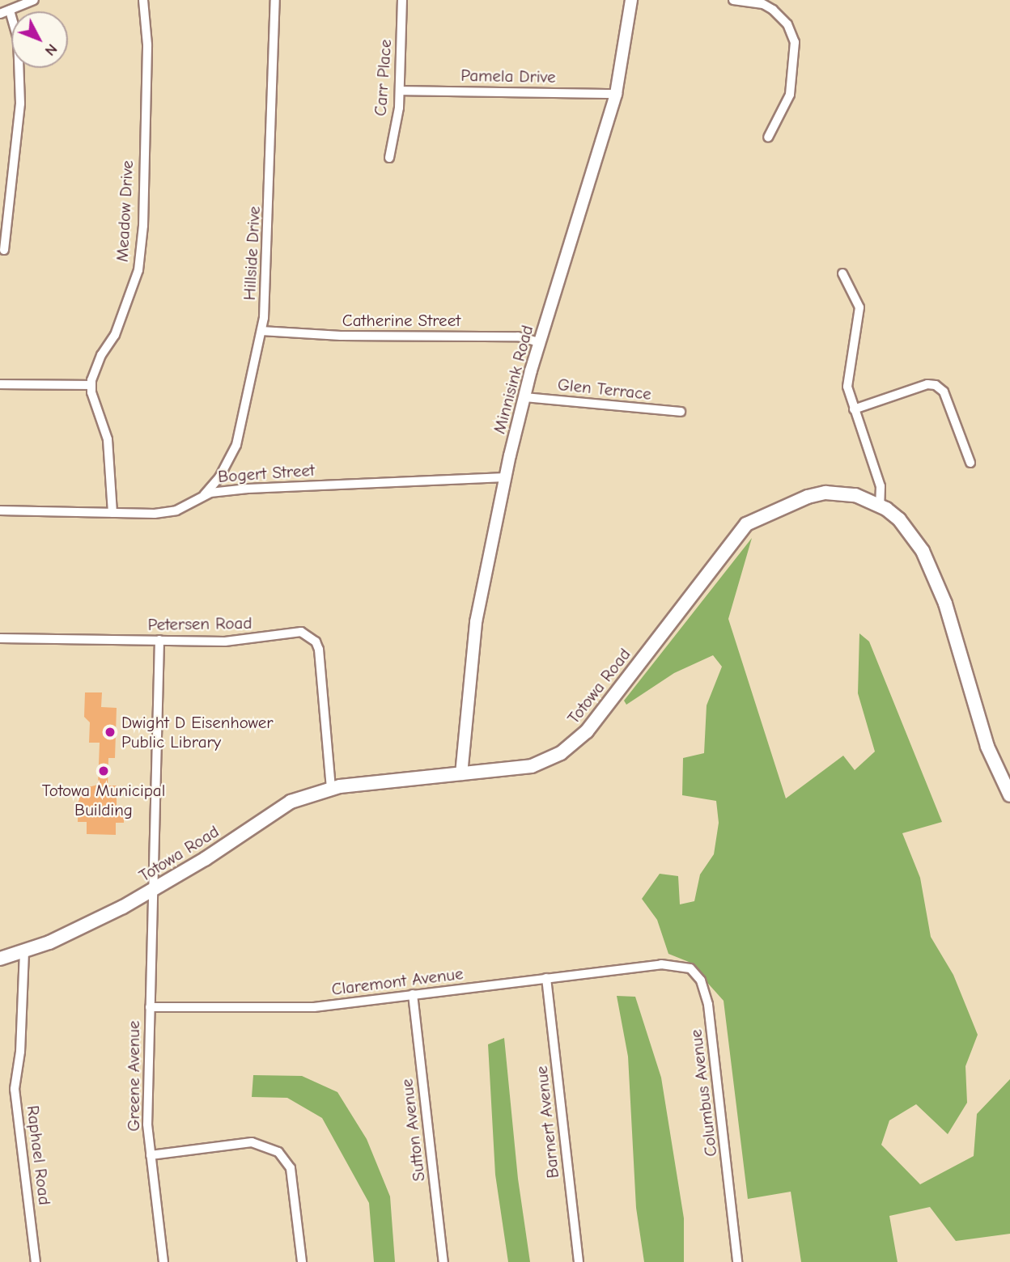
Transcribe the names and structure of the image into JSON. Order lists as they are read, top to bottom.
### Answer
{
  "streets": {
    "main road": ["Totowa Road"],
    "street": [
      "Pamela Drive",
      "Carr Place",
      "Meadow Drive",
      "Hillside Drive",
      "Catherine Street",
      "Minnisink Road",
      "Glen Terrace",
      "Bogert Street",
      "Petersen Road",
      "Claremont Avenue",
      "Greene Avenue",
      "Columbus Avenue",
      "Barnert Avenue",
      "Sutton Avenue",
      "Raphael Road"
    ]
  },
  "crossings": [
    ["Pamela Drive", "Carr Place"],
    ["Pamela Drive", "Minnisink Road"],
    ["Hillside Drive", "Catherine Street"],
    ["Hillside Drive", "Bogert Street"],
    ["Catherine Street", "Minnisink Road"],
    ["Minnisink Road", "Glen Terrace"],
    ["Minnisink Road", "Bogert Street"],
    ["Minnisink Road", "Totowa Road"],
    ["Petersen Road", "Totowa Road"],
    ["Petersen Road", "Greene Avenue"],
    ["Totowa Road", "Greene Avenue"],
    ["Totowa Road", "Raphael Road"],
    ["Claremont Avenue", "Greene Avenue"],
    ["Claremont Avenue", "Columbus Avenue"],
    ["Claremont Avenue", "Barnert Avenue"],
    ["Claremont Avenue", "Sutton Avenue"]
  ],
  "places": ["Dwight D Eisenhower Public Library", "Totowa Municipal Building"],
  "north": "bottom right"
}
